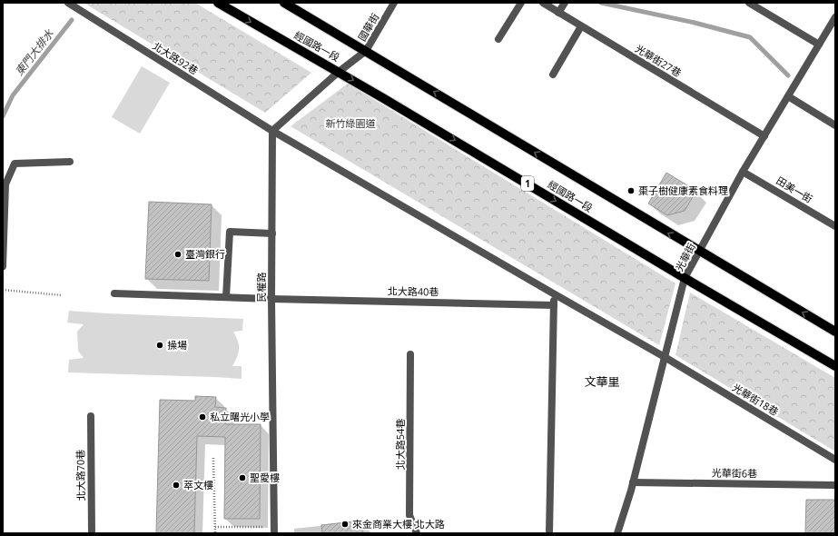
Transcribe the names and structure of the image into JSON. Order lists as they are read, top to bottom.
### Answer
{
  "streets": {
    "main road": ["經國路一段", "1"],
    "street": [
      "國華街",
      "北大路92巷",
      "光華街27巷",
      "田美一街",
      "光華街",
      "民權路",
      "北大路40巷",
      "光華街18巷",
      "北大路54巷",
      "光華街6巷",
      "北大路70巷"
    ]
  },
  "crossings": [
    ["國華街", "經國路一段"],
    ["經國路一段", "光華街"],
    ["北大路92巷", "民權路"],
    ["北大路92巷", "光華街18巷"],
    ["光華街27巷", "光華街"],
    ["田美一街", "光華街"],
    ["光華街", "光華街18巷"],
    ["光華街", "光華街6巷"],
    ["民權路", "北大路40巷"]
  ],
  "districts": ["文華里"],
  "water": ["東門大排水"],
  "parks": ["新竹綠園道"],
  "places": [
    "棗子樹健康素食料理",
    "臺灣銀行",
    "操場",
    "私立曙光小學",
    "聖愛樓",
    "萃文樓",
    "來金商業大樓 北大路"
  ]
}
